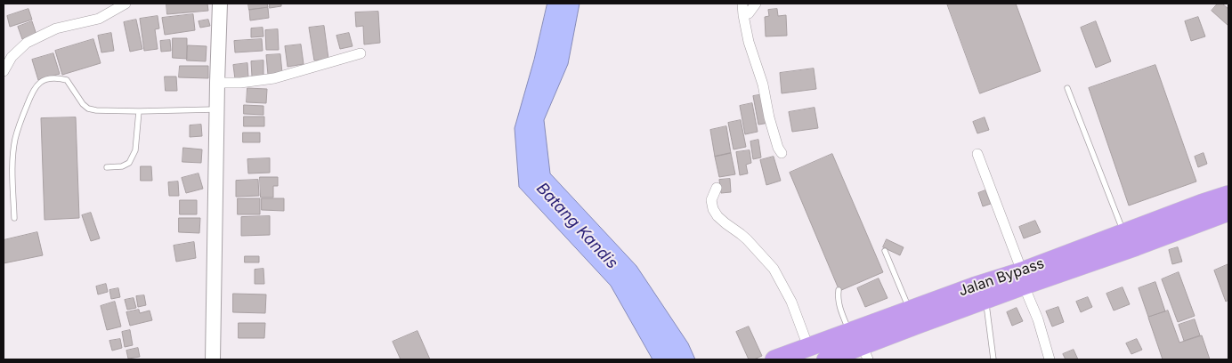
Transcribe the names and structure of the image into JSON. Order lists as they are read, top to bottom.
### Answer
{
  "streets": {
    "highway": ["Jalan Bypass"]
  },
  "water": ["Batang Kandis"]
}
